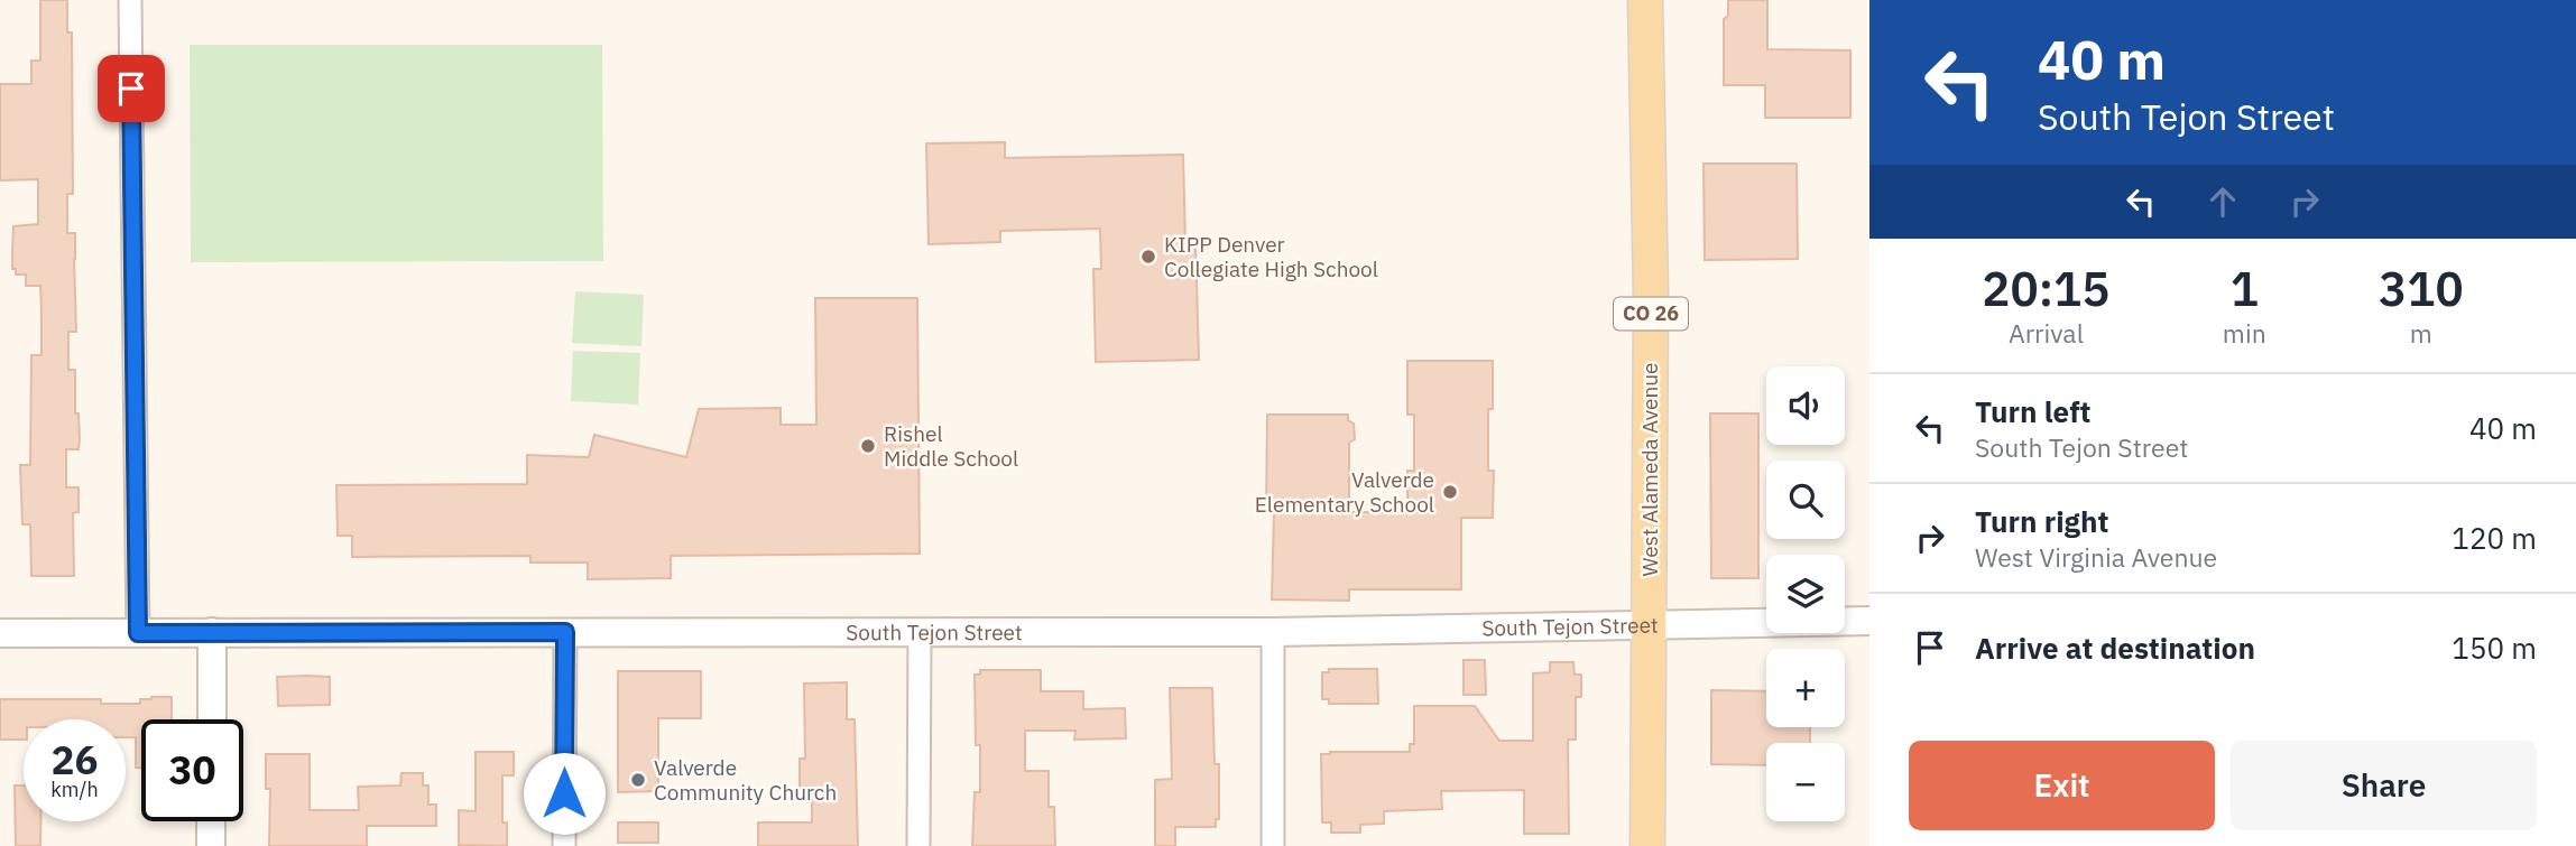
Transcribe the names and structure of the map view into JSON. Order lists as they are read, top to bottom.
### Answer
{
  "streets": {
    "main road": ["CO 26", "West Alameda Avenue"],
    "street": ["South Tejon Street"]
  },
  "crossings": [
    ["West Alameda Avenue", "South Tejon Street"]
  ],
  "places": [
    "KIPP Denver Collegiate High School",
    "Rishel Middle School",
    "Valverde Elementary School",
    "Valverde Community Church"
  ],
  "page": {
    "turn": ["40 m", "South Tejon Street"],
    "eta": [
      "20:15",
      "Arrival",
      "1",
      "min",
      "310",
      "m"
    ],
    "map_buttons": ["+", "−"],
    "list": [
      {
        "name": "Turn left",
        "note": "South Tejon Street",
        "value": "40 m"
      },
      {
        "name": "Turn right",
        "note": "West Virginia Avenue",
        "value": "120 m"
      },
      {
        "name": "Arrive at destination",
        "value": "150 m"
      }
    ],
    "speed": "26 km/h",
    "limit": "30",
    "buttons": ["Exit", "Share"]
  }
}
